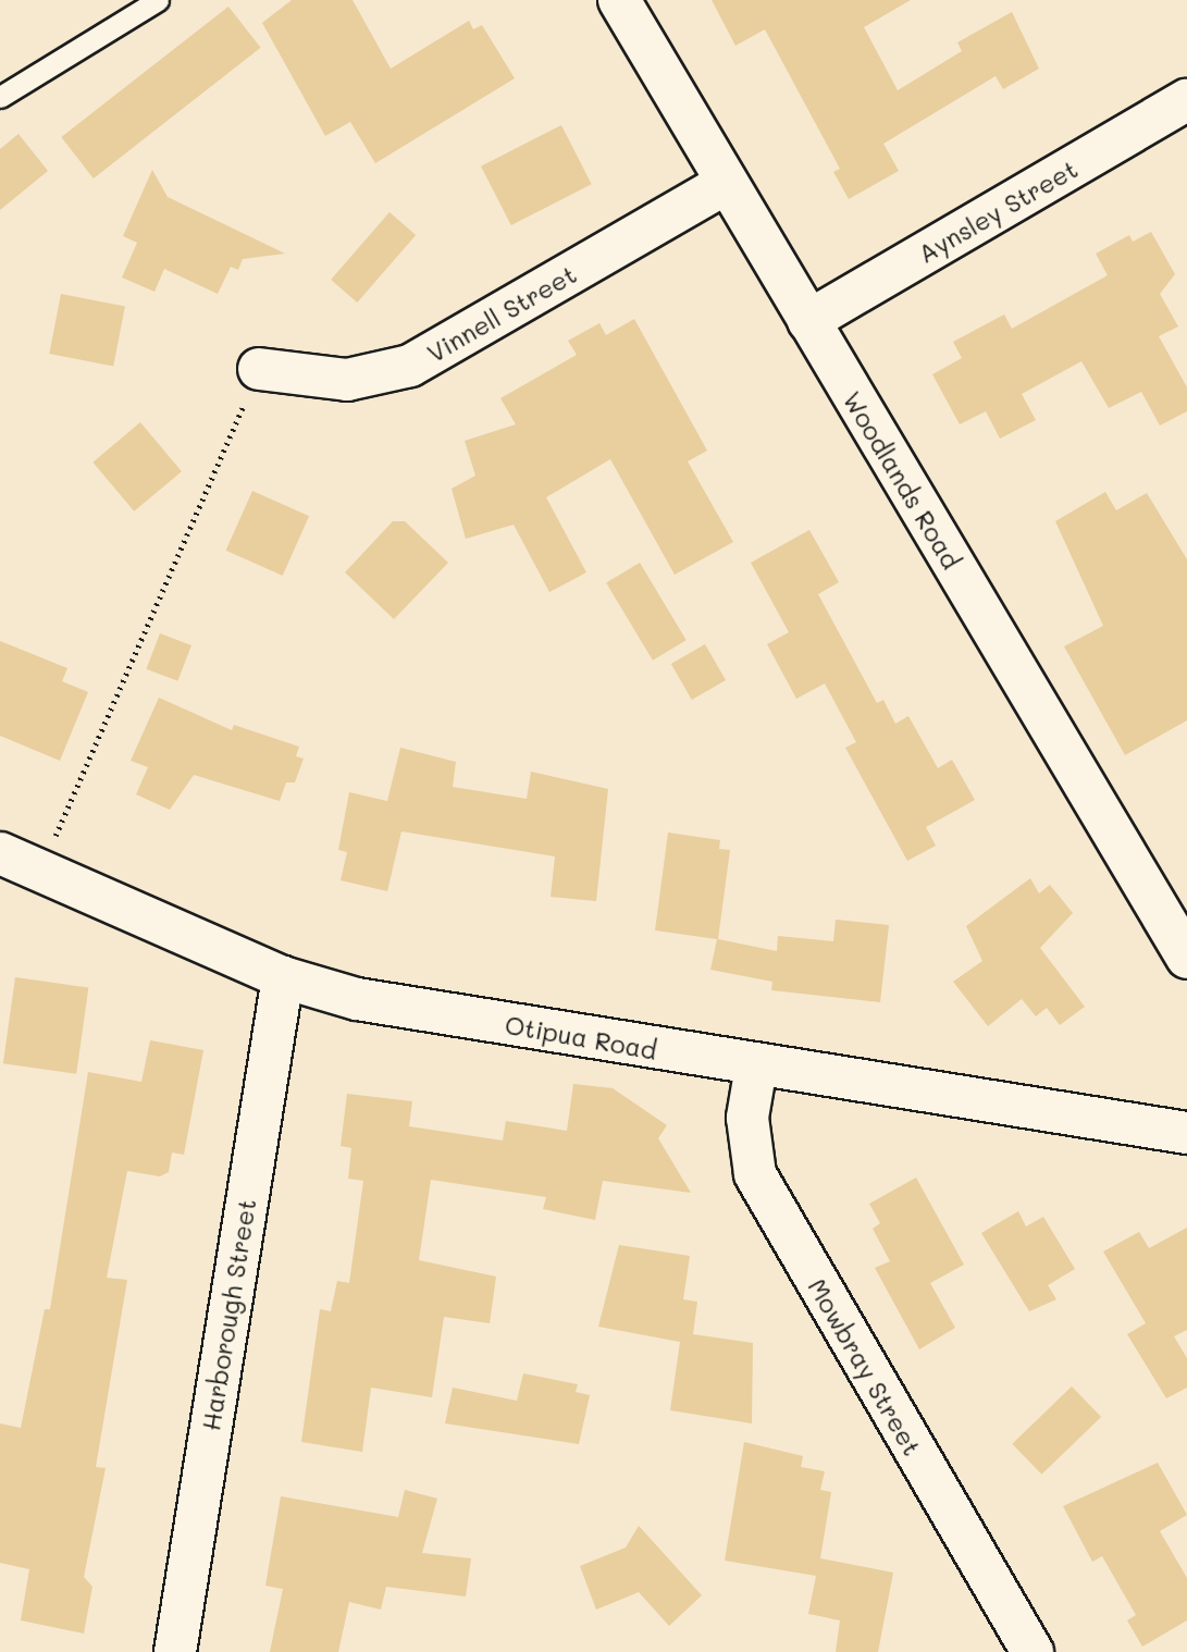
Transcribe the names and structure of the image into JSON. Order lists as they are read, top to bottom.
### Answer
{
  "streets": {
    "street": [
      "Aynsley Street",
      "Vinnell Street",
      "Woodlands Road",
      "Otipua Road",
      "Harborough Street",
      "Mowbray Street"
    ]
  },
  "crossings": [
    ["Aynsley Street", "Woodlands Road"],
    ["Vinnell Street", "Woodlands Road"],
    ["Otipua Road", "Harborough Street"],
    ["Otipua Road", "Mowbray Street"]
  ]
}
